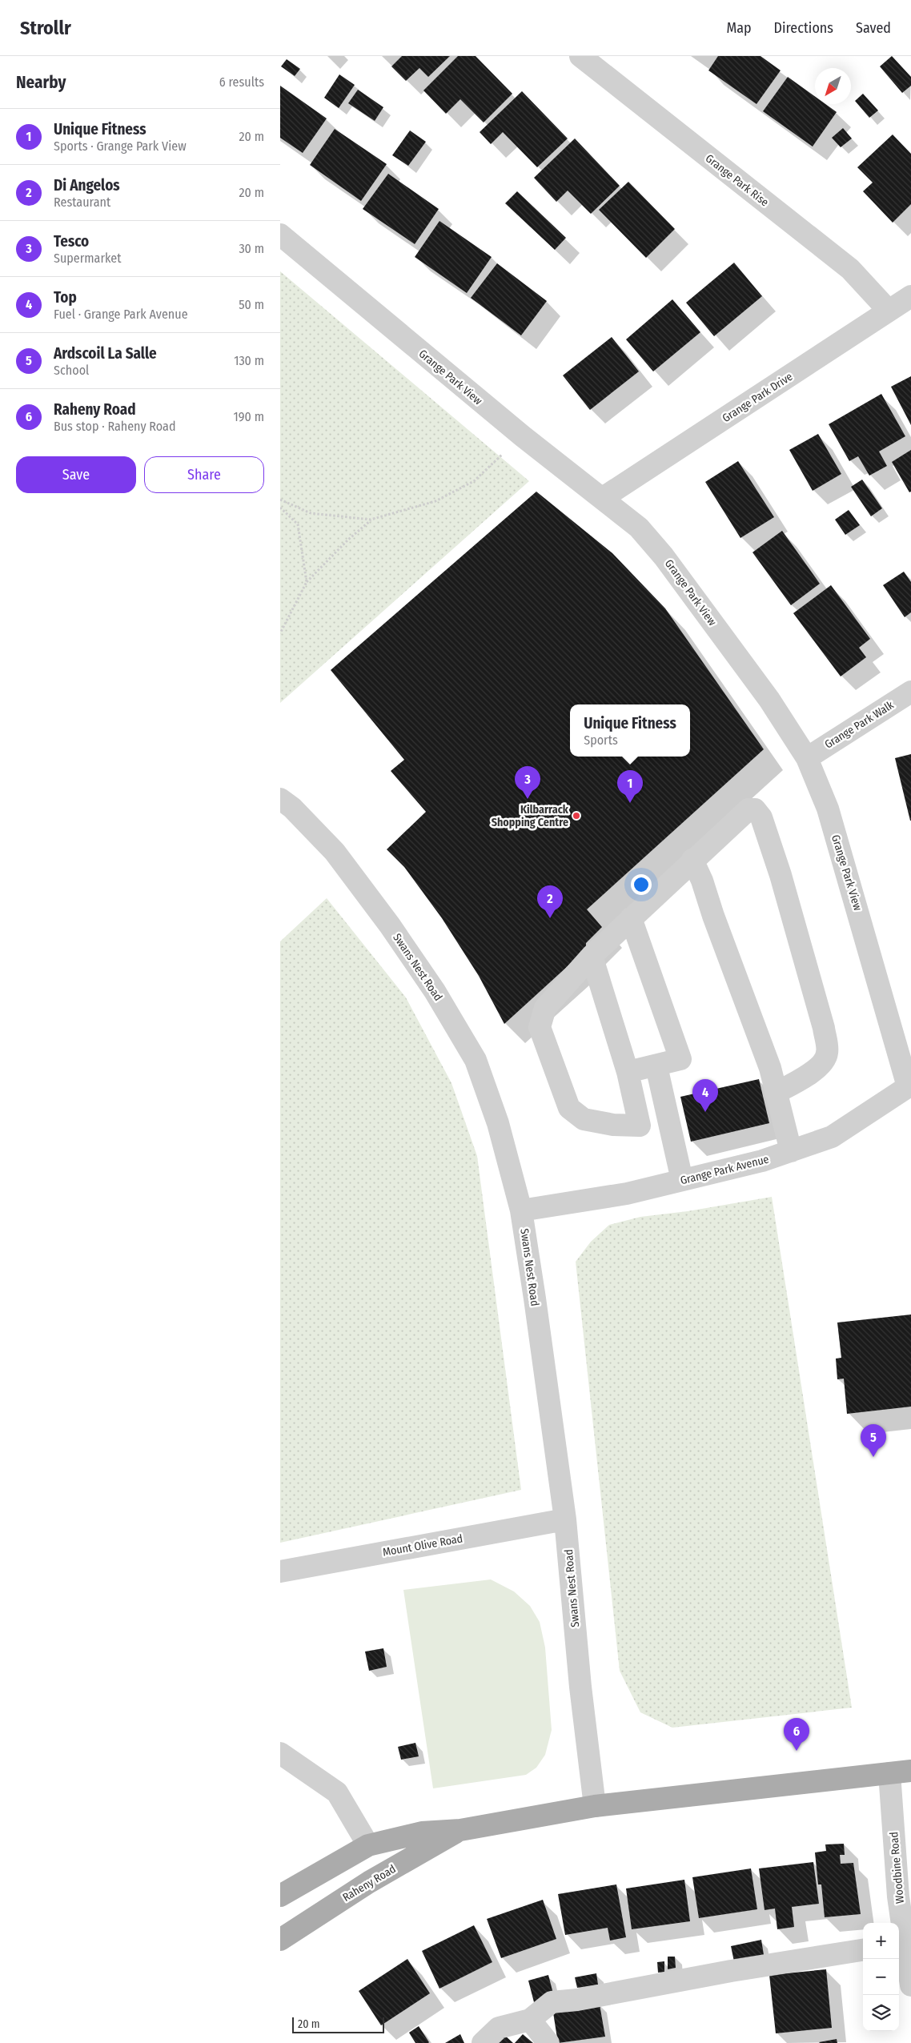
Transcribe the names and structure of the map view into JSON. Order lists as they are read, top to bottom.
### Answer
{
  "streets": {
    "main road": ["Raheny Road"],
    "street": [
      "Grange Park Rise",
      "Grange Park View",
      "Grange Park Drive",
      "Grange Park Walk",
      "Swans Nest Road",
      "Grange Park Avenue",
      "Mount Olive Road",
      "Woodbine Road"
    ]
  },
  "crossings": [
    ["Grange Park Rise", "Grange Park Drive"],
    ["Grange Park View", "Grange Park Drive"],
    ["Grange Park View", "Grange Park Walk"],
    ["Grange Park View", "Grange Park Avenue"],
    ["Swans Nest Road", "Grange Park Avenue"],
    ["Swans Nest Road", "Mount Olive Road"],
    ["Swans Nest Road", "Raheny Road"],
    ["Woodbine Road", "Raheny Road"]
  ],
  "places": ["Kilbarrack Shopping Centre"],
  "scale_bar": "20 m",
  "north": "bottom left",
  "page": {
    "header": "Strollr",
    "nav": ["Map", "Directions", "Saved"],
    "heading": ["Nearby", "6 results"],
    "list": [
      {
        "mark": "1",
        "name": "Unique Fitness",
        "note": "Sports · Grange Park View",
        "value": "20 m"
      },
      {
        "mark": "2",
        "name": "Di Angelos",
        "note": "Restaurant",
        "value": "20 m"
      },
      {
        "mark": "3",
        "name": "Tesco",
        "note": "Supermarket",
        "value": "30 m"
      },
      {
        "mark": "4",
        "name": "Top",
        "note": "Fuel · Grange Park Avenue",
        "value": "50 m"
      },
      {
        "mark": "5",
        "name": "Ardscoil La Salle",
        "note": "School",
        "value": "130 m"
      },
      {
        "mark": "6",
        "name": "Raheny Road",
        "note": "Bus stop · Raheny Road",
        "value": "190 m"
      }
    ],
    "buttons": ["Save", "Share"],
    "popup": ["Unique Fitness", "Sports"],
    "pins": [
      "3",
      "1",
      "2",
      "4",
      "5",
      "6"
    ],
    "map_buttons": ["+", "−"],
    "scale": "20 m"
  }
}
